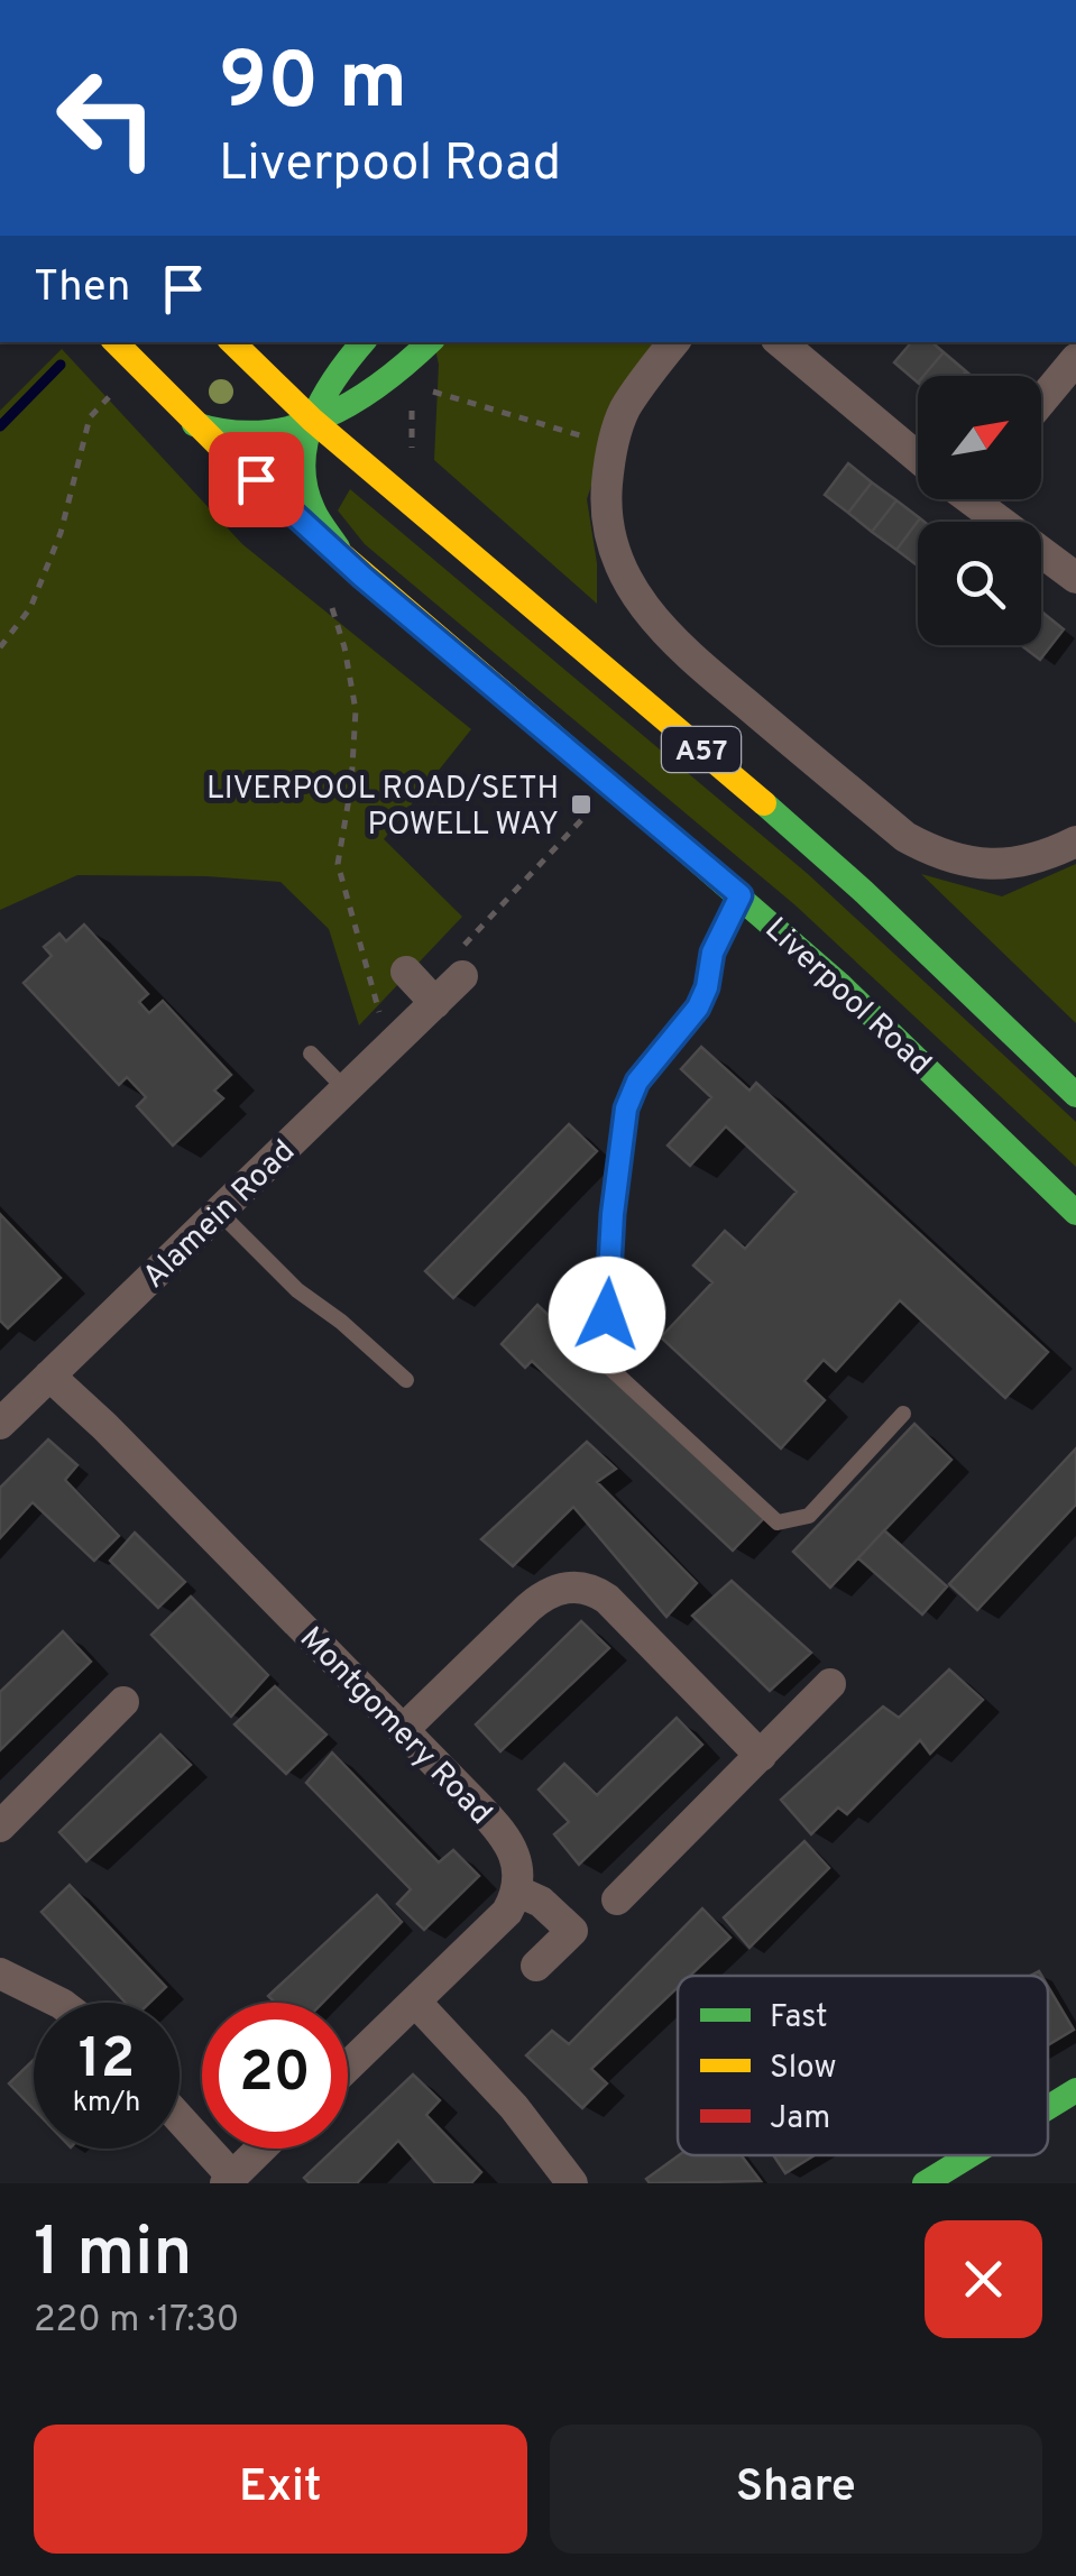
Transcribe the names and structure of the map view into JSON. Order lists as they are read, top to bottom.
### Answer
{
  "streets": {
    "main road": ["A57", "Liverpool Road"],
    "street": ["Alamein Road", "Montgomery Road"]
  },
  "crossings": [
    ["Alamein Road", "Montgomery Road"]
  ],
  "places": {
    "transit": ["LIVERPOOL ROAD/SETH POWELL WAY"]
  },
  "legend": ["Fast", "Slow", "Jam"],
  "north": "top right",
  "page": {
    "turn": ["90 m", "Liverpool Road"],
    "then": "Then",
    "speed": "12 km/h",
    "limit": "20",
    "heading": ["1 min", "220 m · 17:30"],
    "buttons": ["Exit", "Share"]
  }
}
